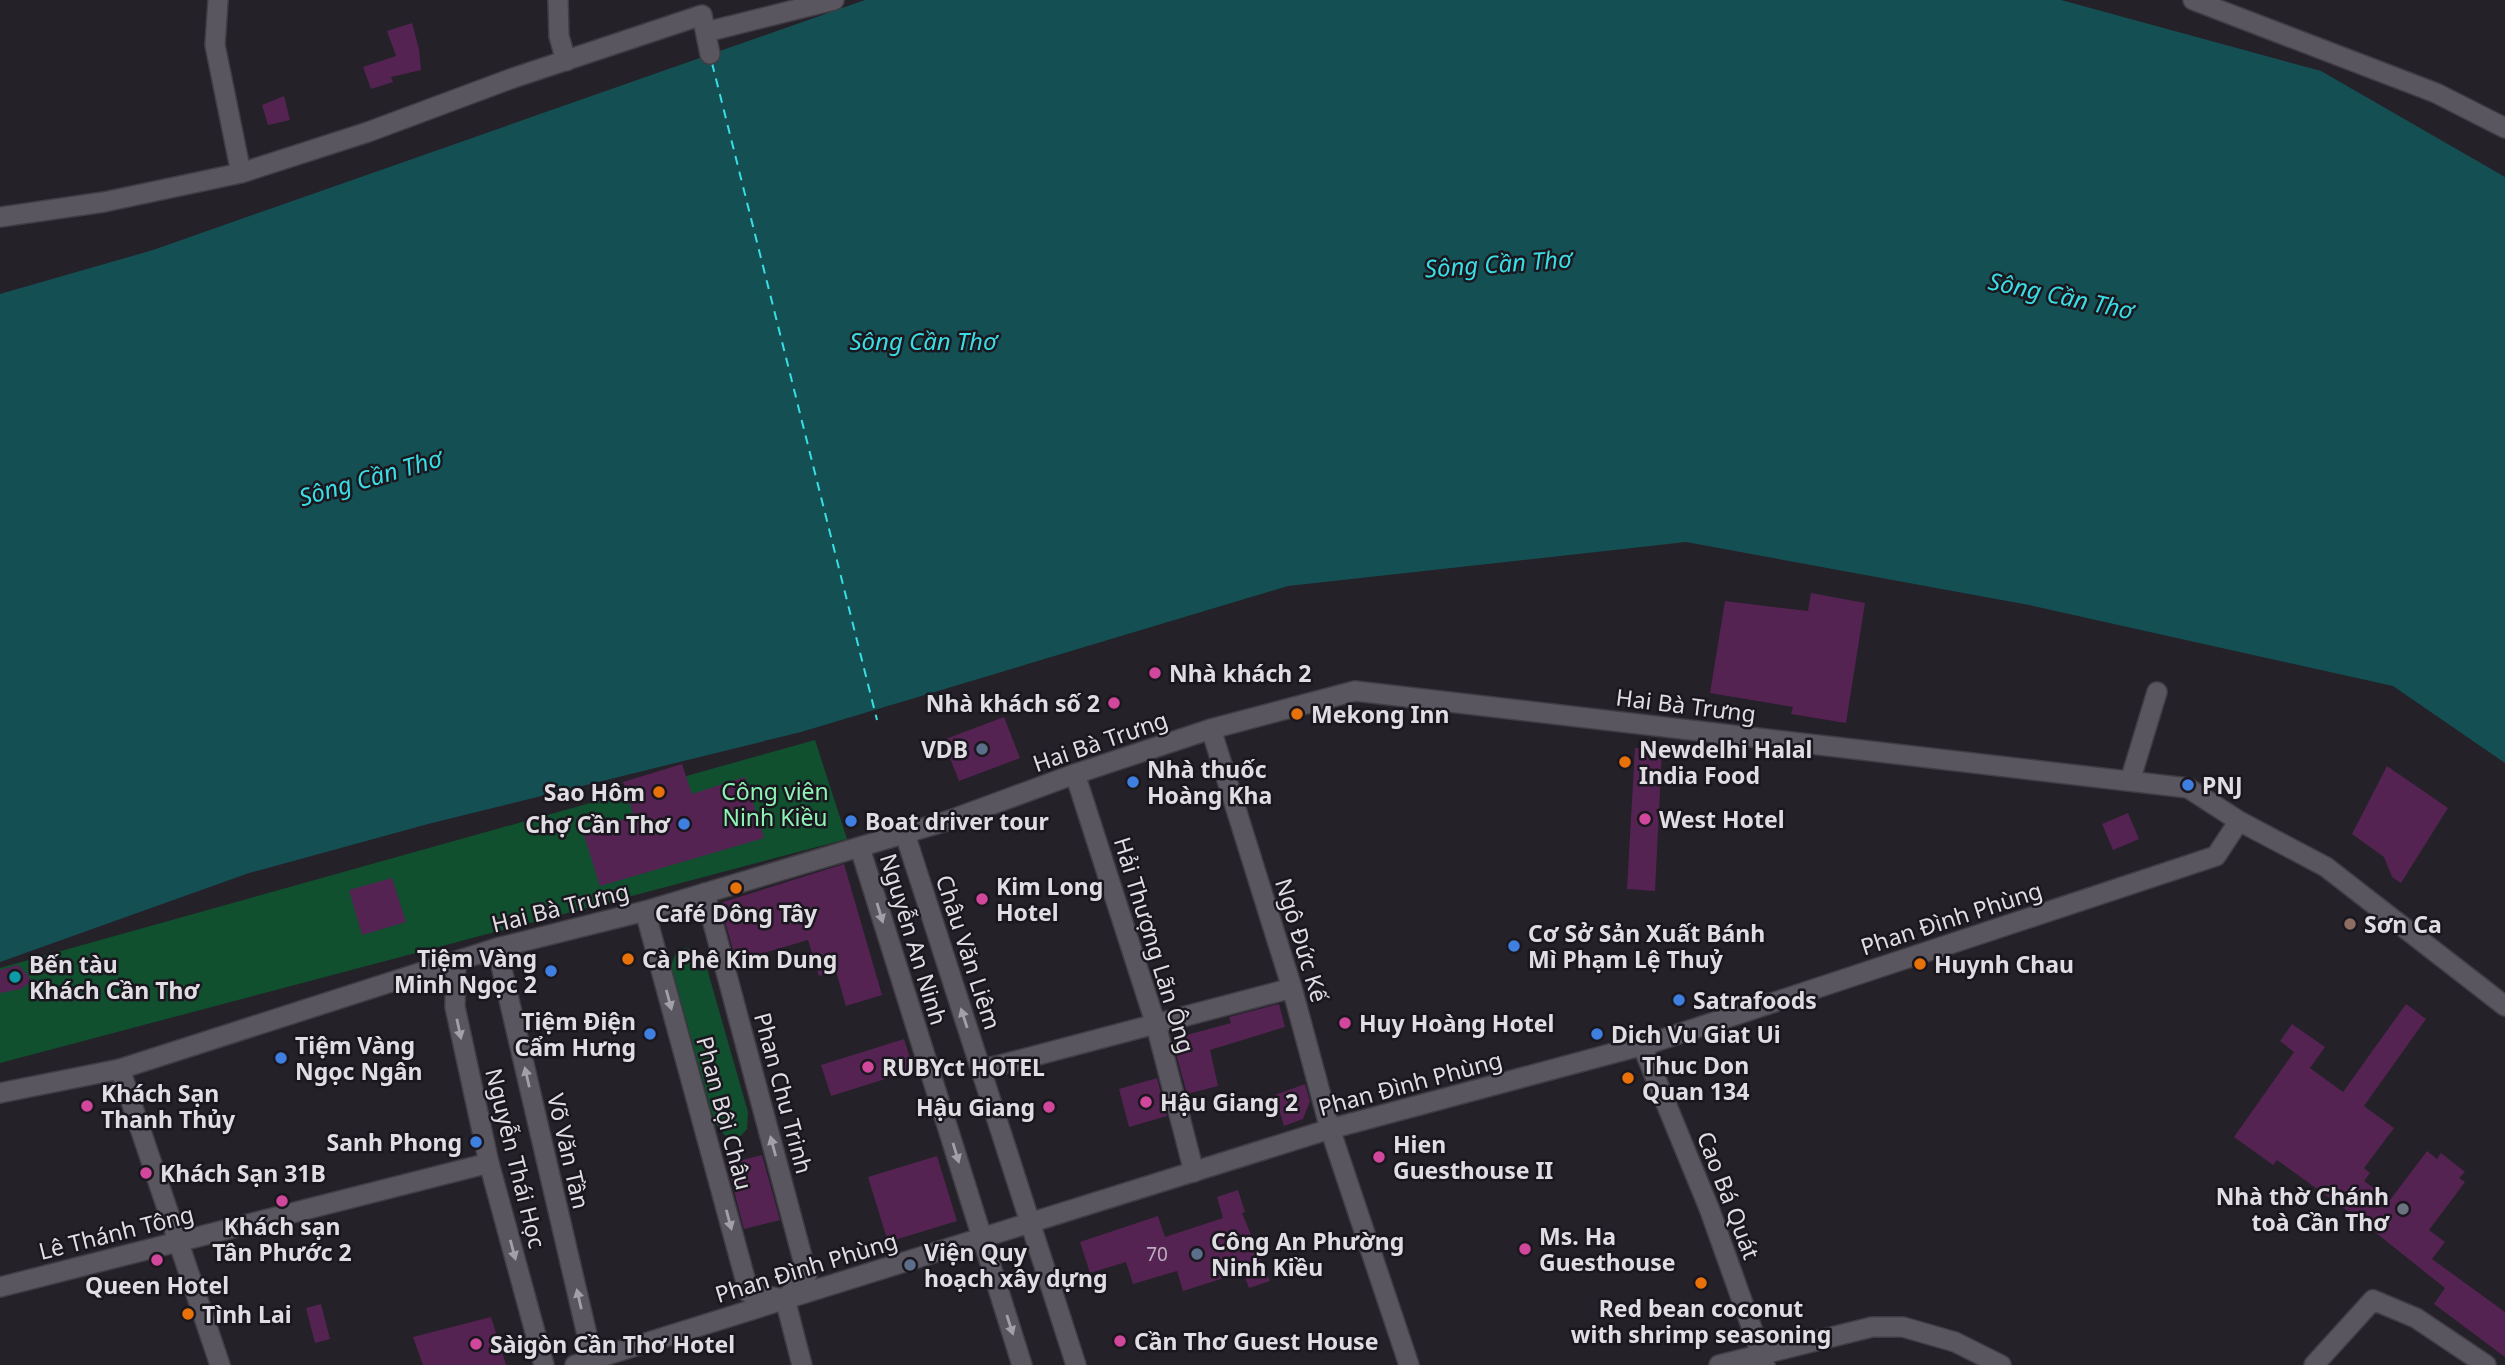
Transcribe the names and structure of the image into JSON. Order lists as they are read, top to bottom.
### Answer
{
  "streets": {
    "street": [
      "Hai Bà Trưng",
      "Phan Đình Phùng",
      "Nguyễn An Ninh",
      "Ngô Đức Kế",
      "Hải Thượng Lãn Ông",
      "Châu Văn Liêm",
      "Phan Chu Trinh",
      "Phan Bội Châu",
      "Võ Văn Tần",
      "Nguyễn Thái Học",
      "Cao Bá Quát",
      "Lê Thánh Tông"
    ]
  },
  "crossings": [
    ["Hai Bà Trưng", "Phan Đình Phùng"],
    ["Hai Bà Trưng", "Nguyễn An Ninh"],
    ["Hai Bà Trưng", "Ngô Đức Kế"],
    ["Hai Bà Trưng", "Hải Thượng Lãn Ông"],
    ["Hai Bà Trưng", "Châu Văn Liêm"],
    ["Hai Bà Trưng", "Phan Chu Trinh"],
    ["Hai Bà Trưng", "Phan Bội Châu"],
    ["Hai Bà Trưng", "Võ Văn Tần"],
    ["Hai Bà Trưng", "Nguyễn Thái Học"],
    ["Phan Đình Phùng", "Nguyễn An Ninh"],
    ["Phan Đình Phùng", "Ngô Đức Kế"],
    ["Phan Đình Phùng", "Hải Thượng Lãn Ông"],
    ["Phan Đình Phùng", "Châu Văn Liêm"],
    ["Phan Đình Phùng", "Phan Chu Trinh"],
    ["Phan Đình Phùng", "Phan Bội Châu"],
    ["Phan Đình Phùng", "Võ Văn Tần"],
    ["Phan Đình Phùng", "Cao Bá Quát"],
    ["Phan Chu Trinh", "Phan Bội Châu"],
    ["Nguyễn Thái Học", "Lê Thánh Tông"]
  ],
  "one_way": [
    "Nguyễn An Ninh",
    "Châu Văn Liêm",
    "Phan Chu Trinh",
    "Phan Bội Châu",
    "Võ Văn Tần",
    "Nguyễn Thái Học"
  ],
  "water": ["Sông Cần Thơ"],
  "parks": ["Công viên Ninh Kiều"],
  "places": [
    "Nhà khách 2",
    "Nhà khách số 2",
    "Mekong Inn",
    "VDB",
    "Newdelhi Halal India Food",
    "Nhà thuốc Hoàng Kha",
    "PNJ",
    "Sao Hôm",
    "West Hotel",
    "Boat driver tour",
    "Chợ Cần Thơ",
    "Café Dông Tây",
    "Kim Long Hotel",
    "Sơn Ca",
    "Cơ Sở Sản Xuất Bánh Mì Phạm Lệ Thuỷ",
    "Cà Phê Kim Dung",
    "Huynh Chau",
    "Tiệm Vàng Minh Ngọc 2",
    "Bến tàu Khách Cần Thơ",
    "Satrafoods",
    "Huy Hoàng Hotel",
    "Tiệm Điện Cẩm Hưng",
    "Dich Vu Giat Ui",
    "Tiệm Vàng Ngọc Ngân",
    "RUBYct HOTEL",
    "Thuc Don Quan 134",
    "Hậu Giang 2",
    "Khách Sạn Thanh Thủy",
    "Hậu Giang",
    "Sanh Phong",
    "Hien Guesthouse II",
    "Khách Sạn 31B",
    "Khách sạn Tân Phước 2",
    "Nhà thờ Chánh toà Cần Thơ",
    "Ms. Ha Guesthouse",
    "Công An Phường Ninh Kiều",
    "Queen Hotel",
    "Viện Quy hoạch xây dựng",
    "Red bean coconut with shrimp seasoning",
    "Tình Lai",
    "Cần Thơ Guest House",
    "Sàigòn Cần Thơ Hotel"
  ],
  "house_numbers": ["70"]
}
